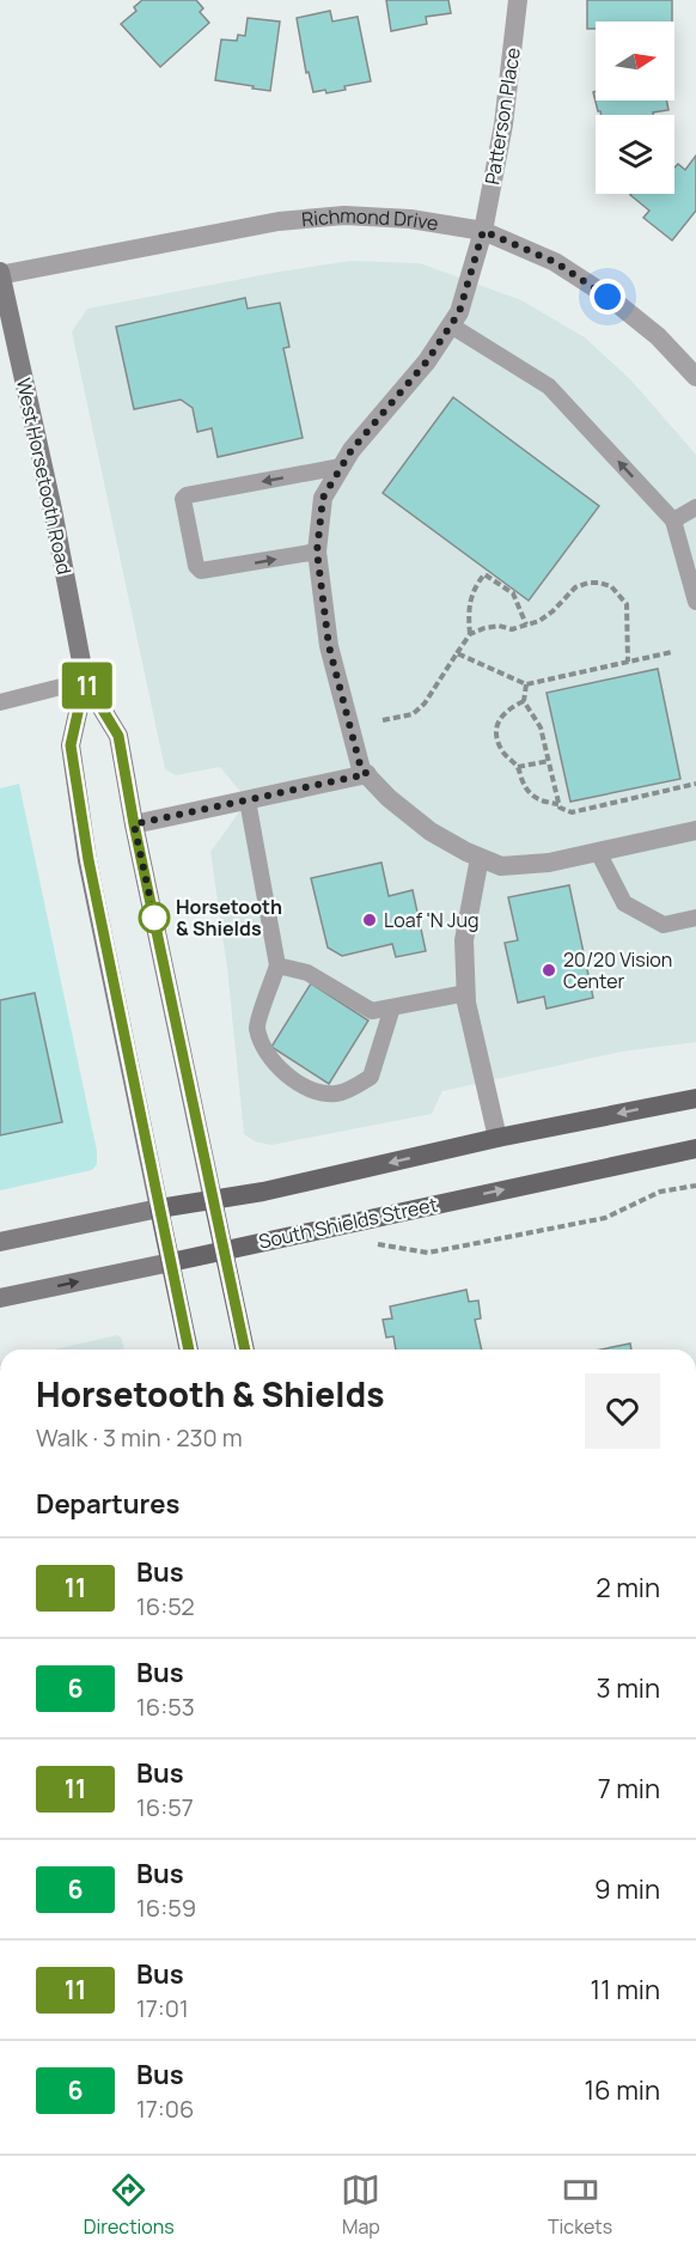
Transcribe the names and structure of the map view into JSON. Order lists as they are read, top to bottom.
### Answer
{
  "streets": {
    "main road": ["West Horsetooth Road", "South Shields Street"],
    "street": ["Patterson Place", "Richmond Drive"]
  },
  "crossings": [
    ["Patterson Place", "Richmond Drive"],
    ["Richmond Drive", "West Horsetooth Road"],
    ["West Horsetooth Road", "South Shields Street"]
  ],
  "places": ["Horsetooth & Shields", "Loaf 'N Jug", "20/20 Vision Center"],
  "lines": ["bus line 11"],
  "north": "right",
  "page": {
    "on_map": "11",
    "heading": [
      ["Horsetooth & Shields", "Walk · 3 min · 230 m"],
      "Departures"
    ],
    "list": [
      {
        "mark": "11",
        "name": "Bus",
        "note": "16:52",
        "value": "2 min"
      },
      {
        "mark": "6",
        "name": "Bus",
        "note": "16:53",
        "value": "3 min"
      },
      {
        "mark": "11",
        "name": "Bus",
        "note": "16:57",
        "value": "7 min"
      },
      {
        "mark": "6",
        "name": "Bus",
        "note": "16:59",
        "value": "9 min"
      },
      {
        "mark": "11",
        "name": "Bus",
        "note": "17:01",
        "value": "11 min"
      },
      {
        "mark": "6",
        "name": "Bus",
        "note": "17:06",
        "value": "16 min"
      }
    ],
    "tabs": ["Directions", "Map", "Tickets"]
  }
}
